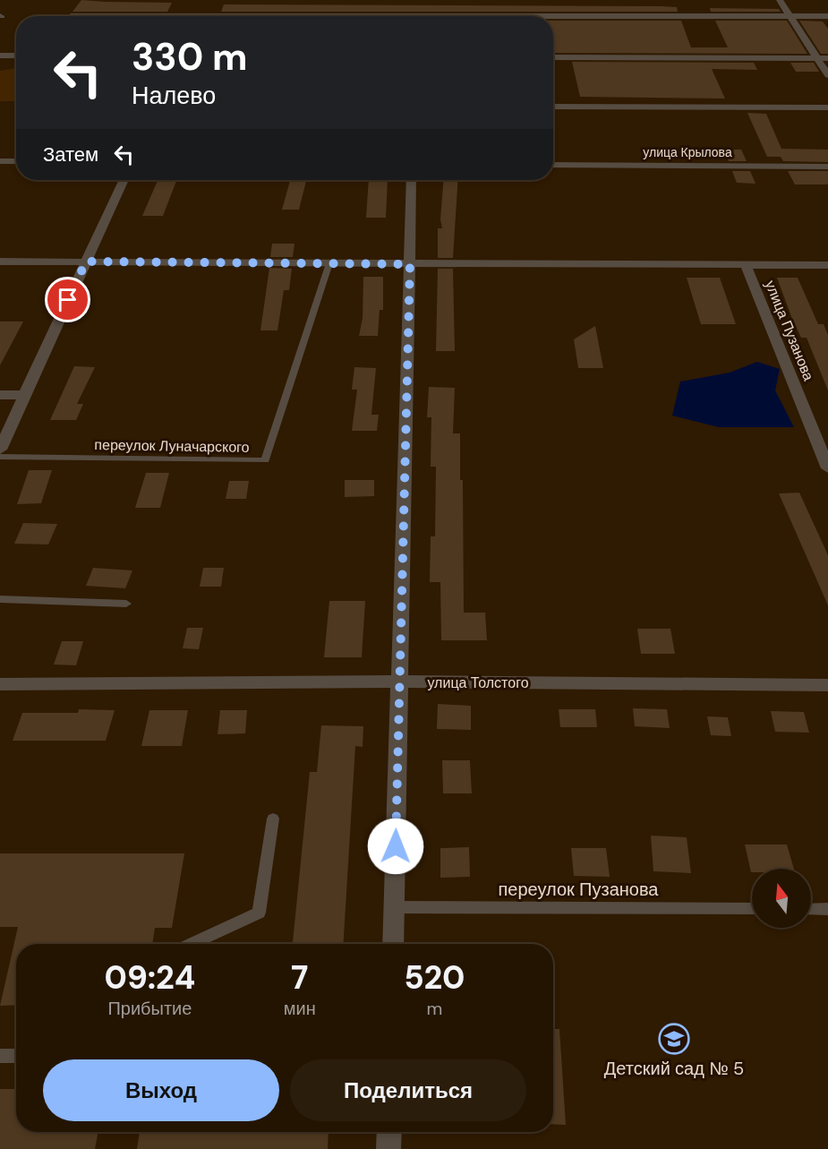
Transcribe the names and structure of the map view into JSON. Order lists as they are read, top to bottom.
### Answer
{
  "streets": {
    "street": ["улица Крылова", "улица Пузанова", "улица Толстого"],
    "lane": ["переулок Луначарского", "переулок Пузанова"]
  },
  "places": {
    "school or university": ["Детский сад № 5"]
  },
  "north": "top",
  "page": {
    "turn": ["330 m", "Налево"],
    "then": "Затем",
    "eta": [
      "09:24",
      "Прибытие",
      "7",
      "мин",
      "520",
      "m"
    ],
    "buttons": ["Выход", "Поделиться"]
  }
}
